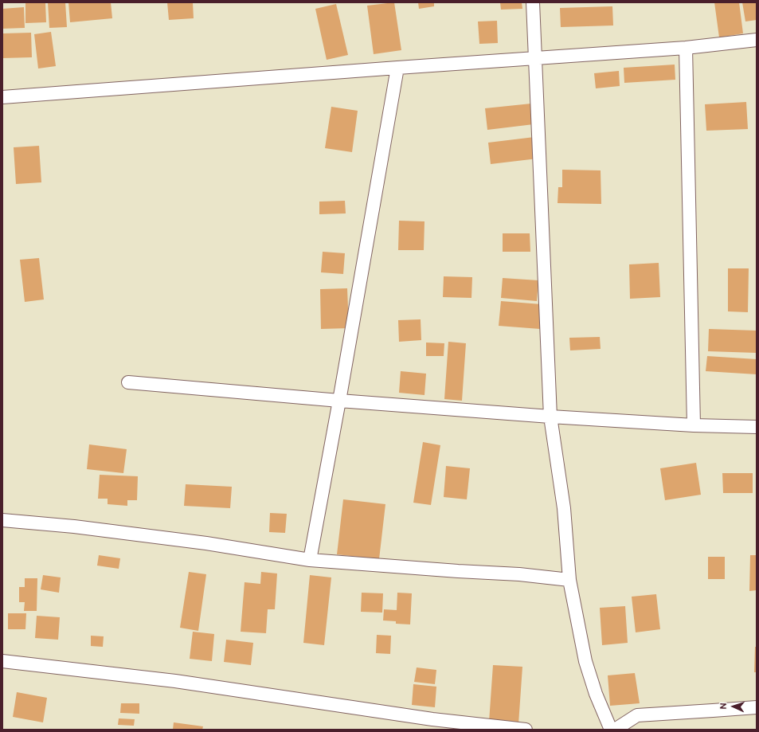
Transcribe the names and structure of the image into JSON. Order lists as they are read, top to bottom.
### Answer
{
  "north": "left"
}
